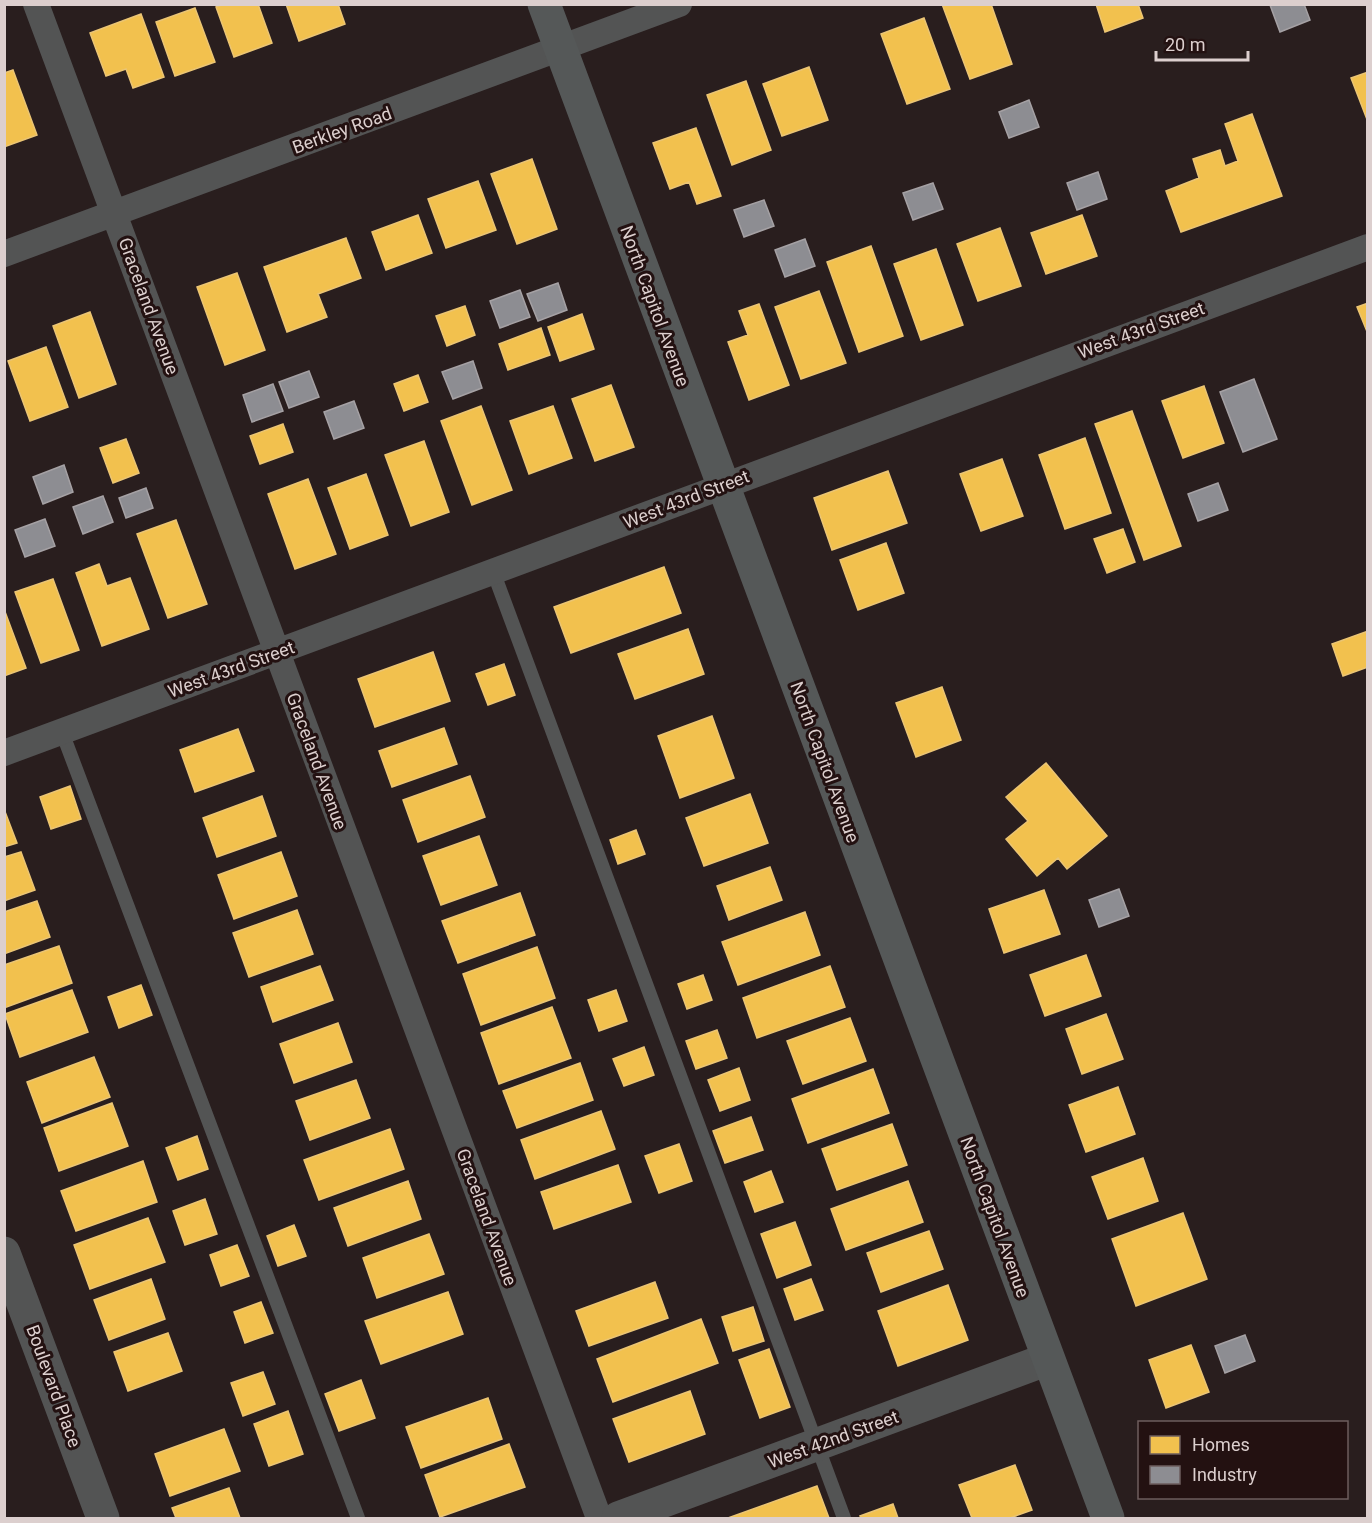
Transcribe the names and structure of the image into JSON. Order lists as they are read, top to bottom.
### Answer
{
  "streets": {
    "main road": ["North Capitol Avenue"],
    "street": [
      "Berkley Road",
      "Graceland Avenue",
      "West 43rd Street",
      "Boulevard Place",
      "West 42nd Street"
    ]
  },
  "crossings": [
    ["Berkley Road", "Graceland Avenue"],
    ["Berkley Road", "North Capitol Avenue"],
    ["Graceland Avenue", "West 43rd Street"],
    ["North Capitol Avenue", "West 43rd Street"],
    ["North Capitol Avenue", "West 42nd Street"]
  ],
  "legend": ["Homes", "Industry"],
  "scale_bar": "20 m"
}
